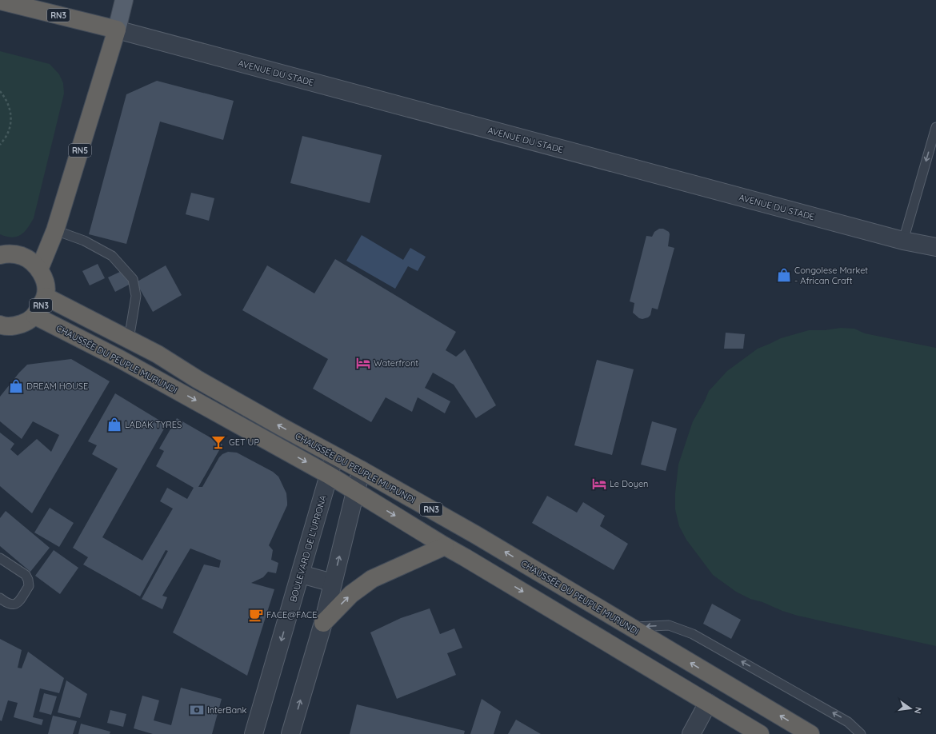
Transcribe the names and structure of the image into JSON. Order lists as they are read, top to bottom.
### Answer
{
  "streets": {
    "highway": ["RN3", "RN5", "CHAUSSÉE DU PEUPLE MURUNDI"],
    "street": ["AVENUE DU STADE", "BOULEVARD DE L'UPRONA"]
  },
  "crossings": [
    ["RN3", "AVENUE DU STADE"],
    ["RN3", "RN5"],
    ["RN3", "CHAUSSÉE DU PEUPLE MURUNDI"],
    ["AVENUE DU STADE", "RN5"],
    ["CHAUSSÉE DU PEUPLE MURUNDI", "BOULEVARD DE L'UPRONA"]
  ],
  "places": {
    "shop": ["Congolese Market - African Craft", "DREAM HOUSE", "LADAK TYRES"],
    "hotel": ["Waterfront", "Le Doyen"],
    "bar": ["GET UP"],
    "cafe": ["FACE@FACE"],
    "bank": ["InterBank"]
  },
  "north": "right"
}
